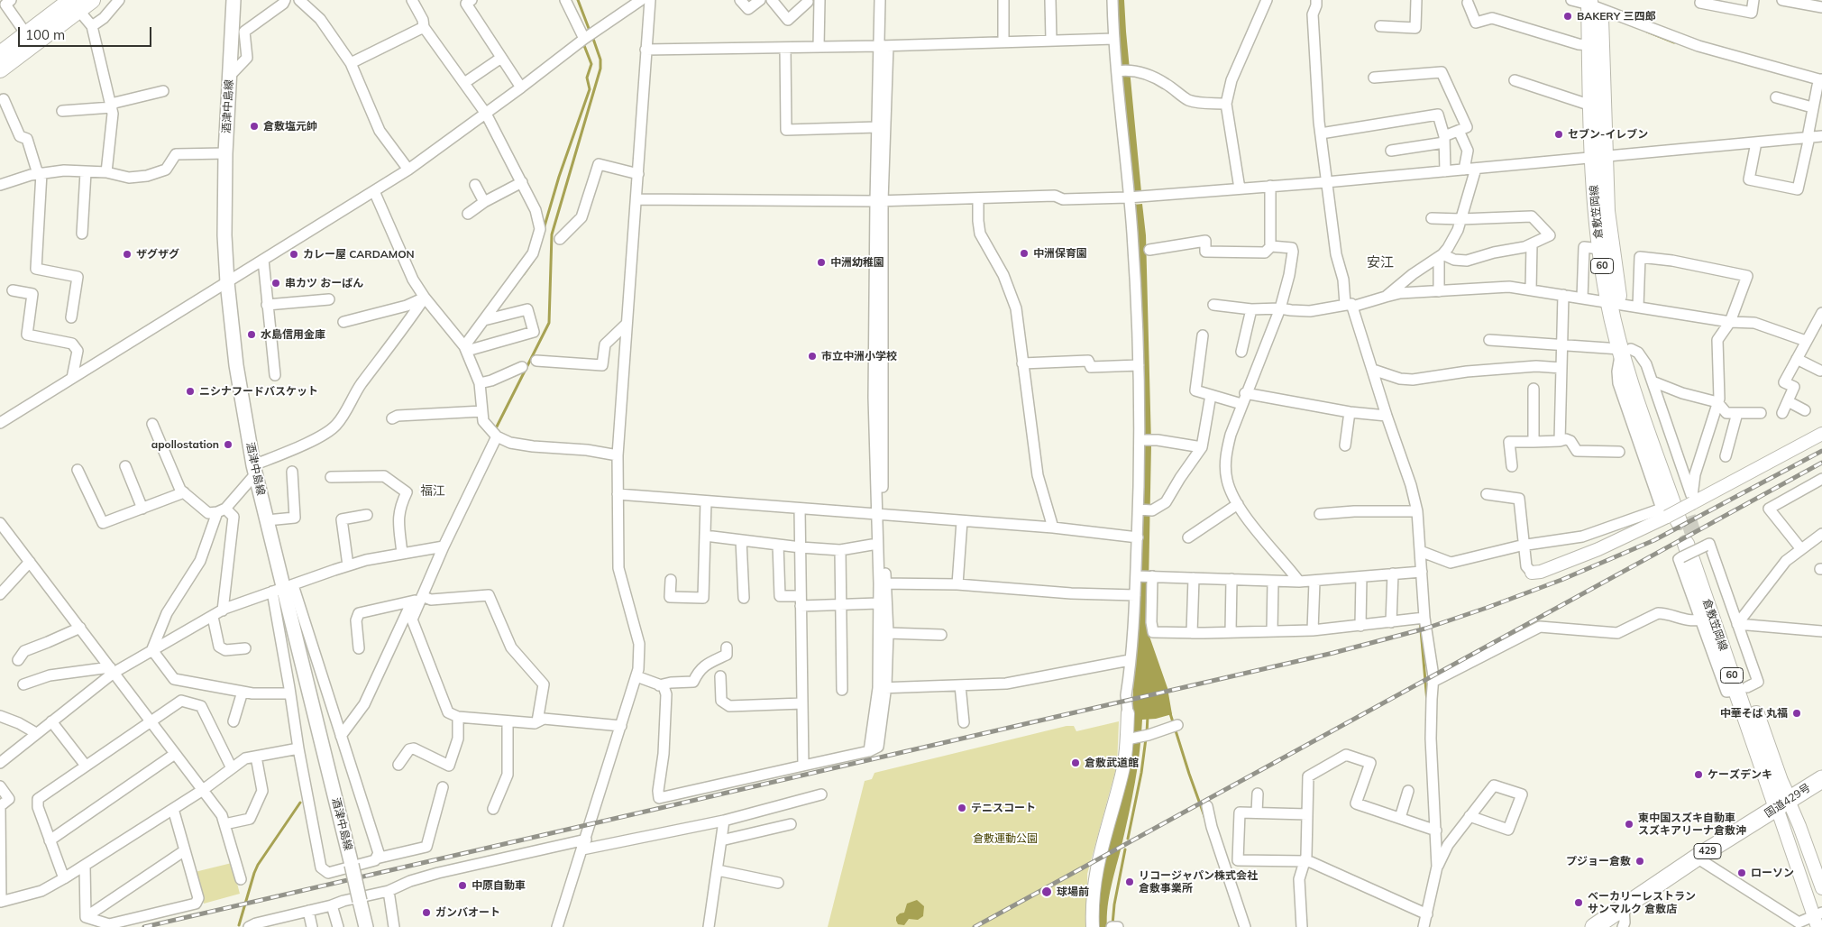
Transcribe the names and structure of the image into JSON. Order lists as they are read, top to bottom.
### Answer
{
  "streets": {
    "highway": ["国道429号", "429"],
    "main road": ["酒津中島線", "倉敷笠岡線", "60"]
  },
  "crossings": [
    ["倉敷笠岡線", "国道429号"]
  ],
  "districts": ["安江", "福江"],
  "parks": ["倉敷運動公園"],
  "places": [
    "BAKERY 三四郎",
    "倉敷塩元帥",
    "セブン-イレブン",
    "中洲保育園",
    "ザグザグ",
    "カレー屋 CARDAMON",
    "中洲幼稚園",
    "串カツ おーばん",
    "水島信用金庫",
    "市立中洲小学校",
    "ニシナフードバスケット",
    "apollostation",
    "中華そば 丸福",
    "倉敷武道館",
    "ケーズデンキ",
    "テニスコート",
    "東中国スズキ自動車 スズキアリーナ倉敷沖",
    "プジョー倉敷",
    "ローソン",
    "リコージャパン株式会社 倉敷事業所",
    "中原自動車",
    "球場前",
    "ベーカリーレストラン サンマルク 倉敷店",
    "ガンバオート"
  ],
  "scale_bar": "100 m"
}
